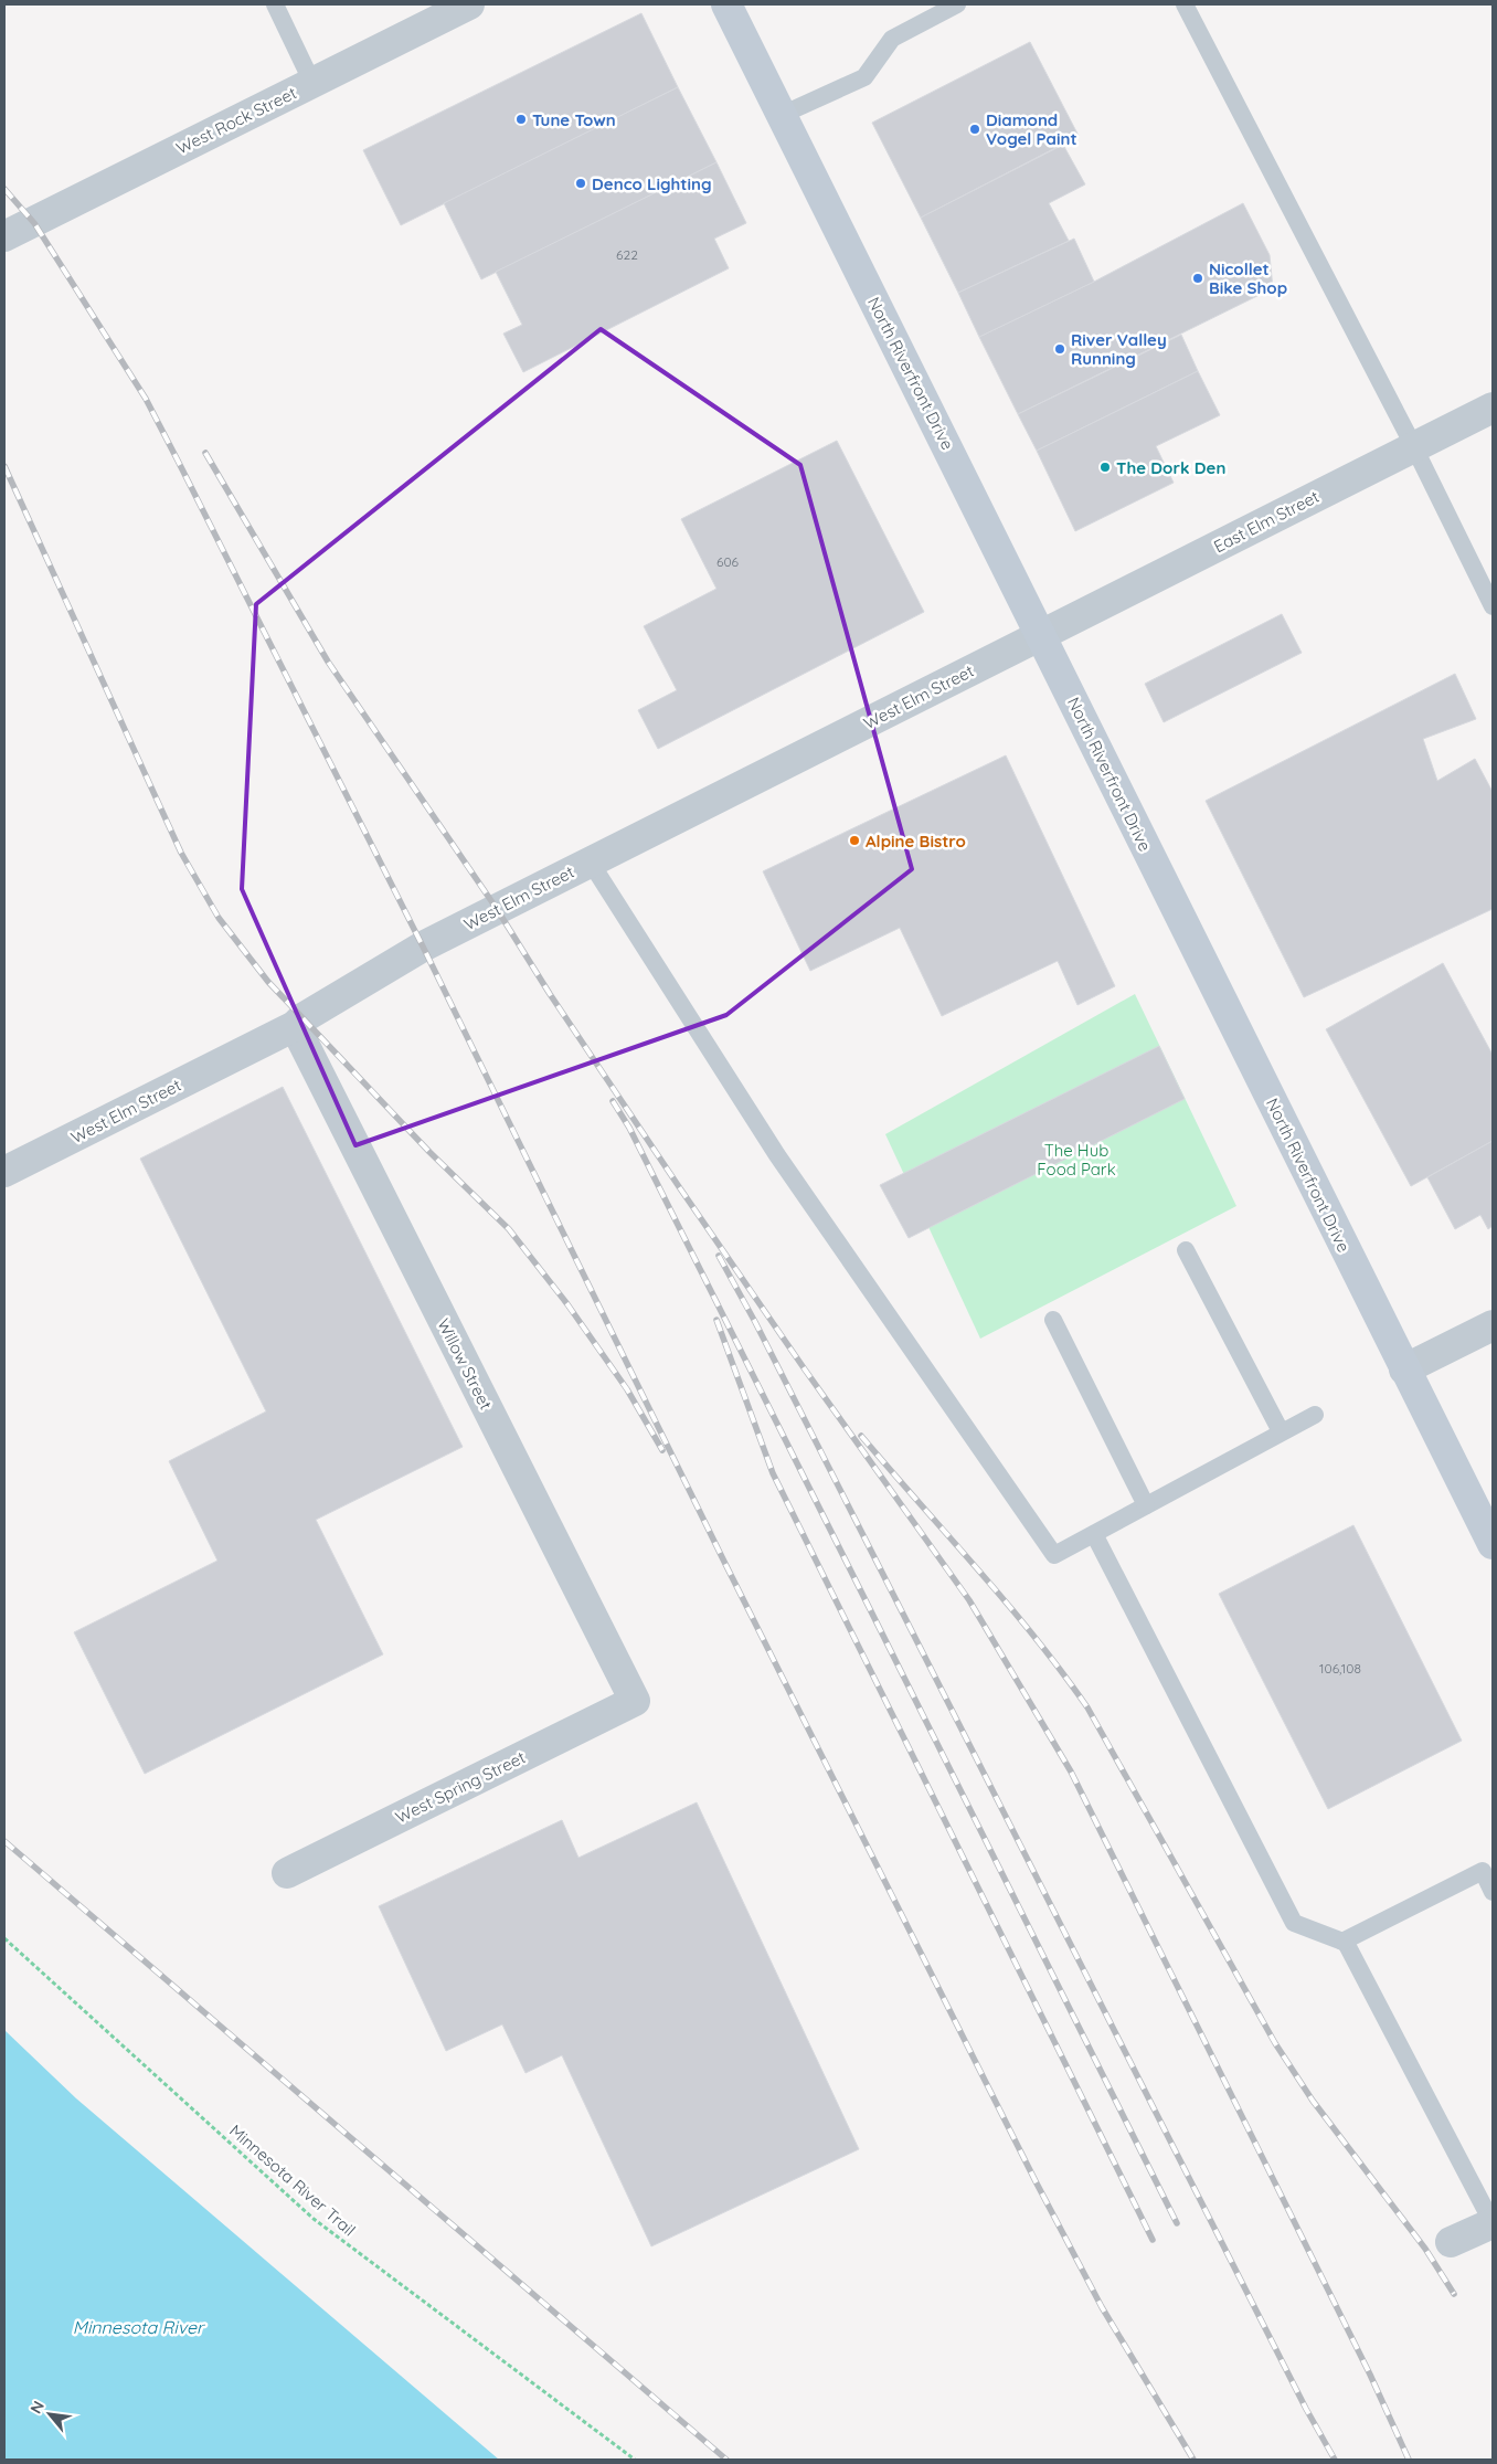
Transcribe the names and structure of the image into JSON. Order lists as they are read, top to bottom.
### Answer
{
  "streets": {
    "main road": ["North Riverfront Drive"],
    "street": [
      "West Rock Street",
      "East Elm Street",
      "West Elm Street",
      "Willow Street",
      "West Spring Street"
    ],
    "path": ["Minnesota River Trail"]
  },
  "crossings": [
    ["North Riverfront Drive", "East Elm Street"],
    ["North Riverfront Drive", "West Elm Street"],
    ["East Elm Street", "West Elm Street"],
    ["West Elm Street", "Willow Street"],
    ["Willow Street", "West Spring Street"]
  ],
  "water": ["Minnesota River"],
  "parks": ["The Hub Food Park"],
  "places": [
    "Tune Town",
    "Diamond Vogel Paint",
    "Denco Lighting",
    "Nicollet Bike Shop",
    "River Valley Running",
    "The Dork Den",
    "Alpine Bistro"
  ],
  "house_numbers": ["622", "606", "106,108"],
  "north": "top left"
}
